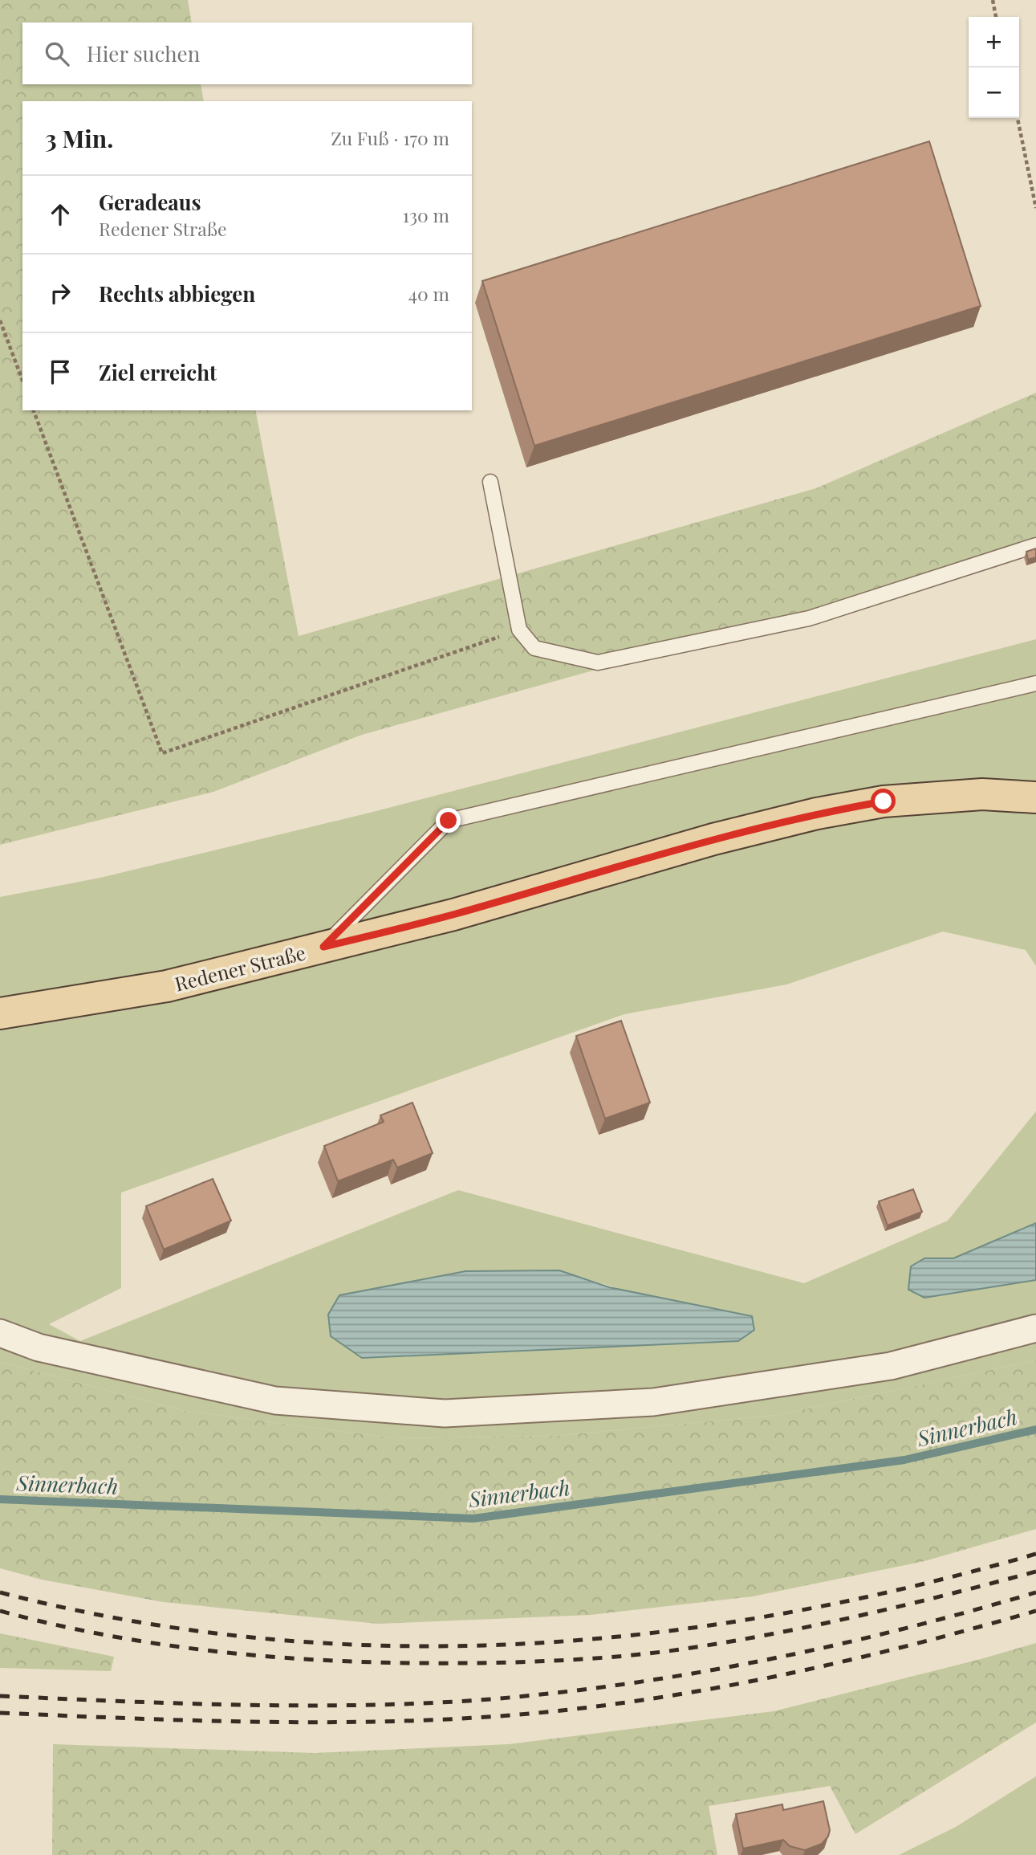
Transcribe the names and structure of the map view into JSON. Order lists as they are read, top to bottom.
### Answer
{
  "streets": {
    "main road": ["Redener Straße"]
  },
  "water": ["Sinnerbach"],
  "page": {
    "map_buttons": ["+", "−"],
    "search": "Hier suchen",
    "heading": ["3 Min.", "Zu Fuß · 170 m"],
    "list": [
      ["Geradeaus", "Redener Straße", "130 m"],
      ["Rechts abbiegen", "40 m"],
      "Ziel erreicht"
    ]
  }
}
